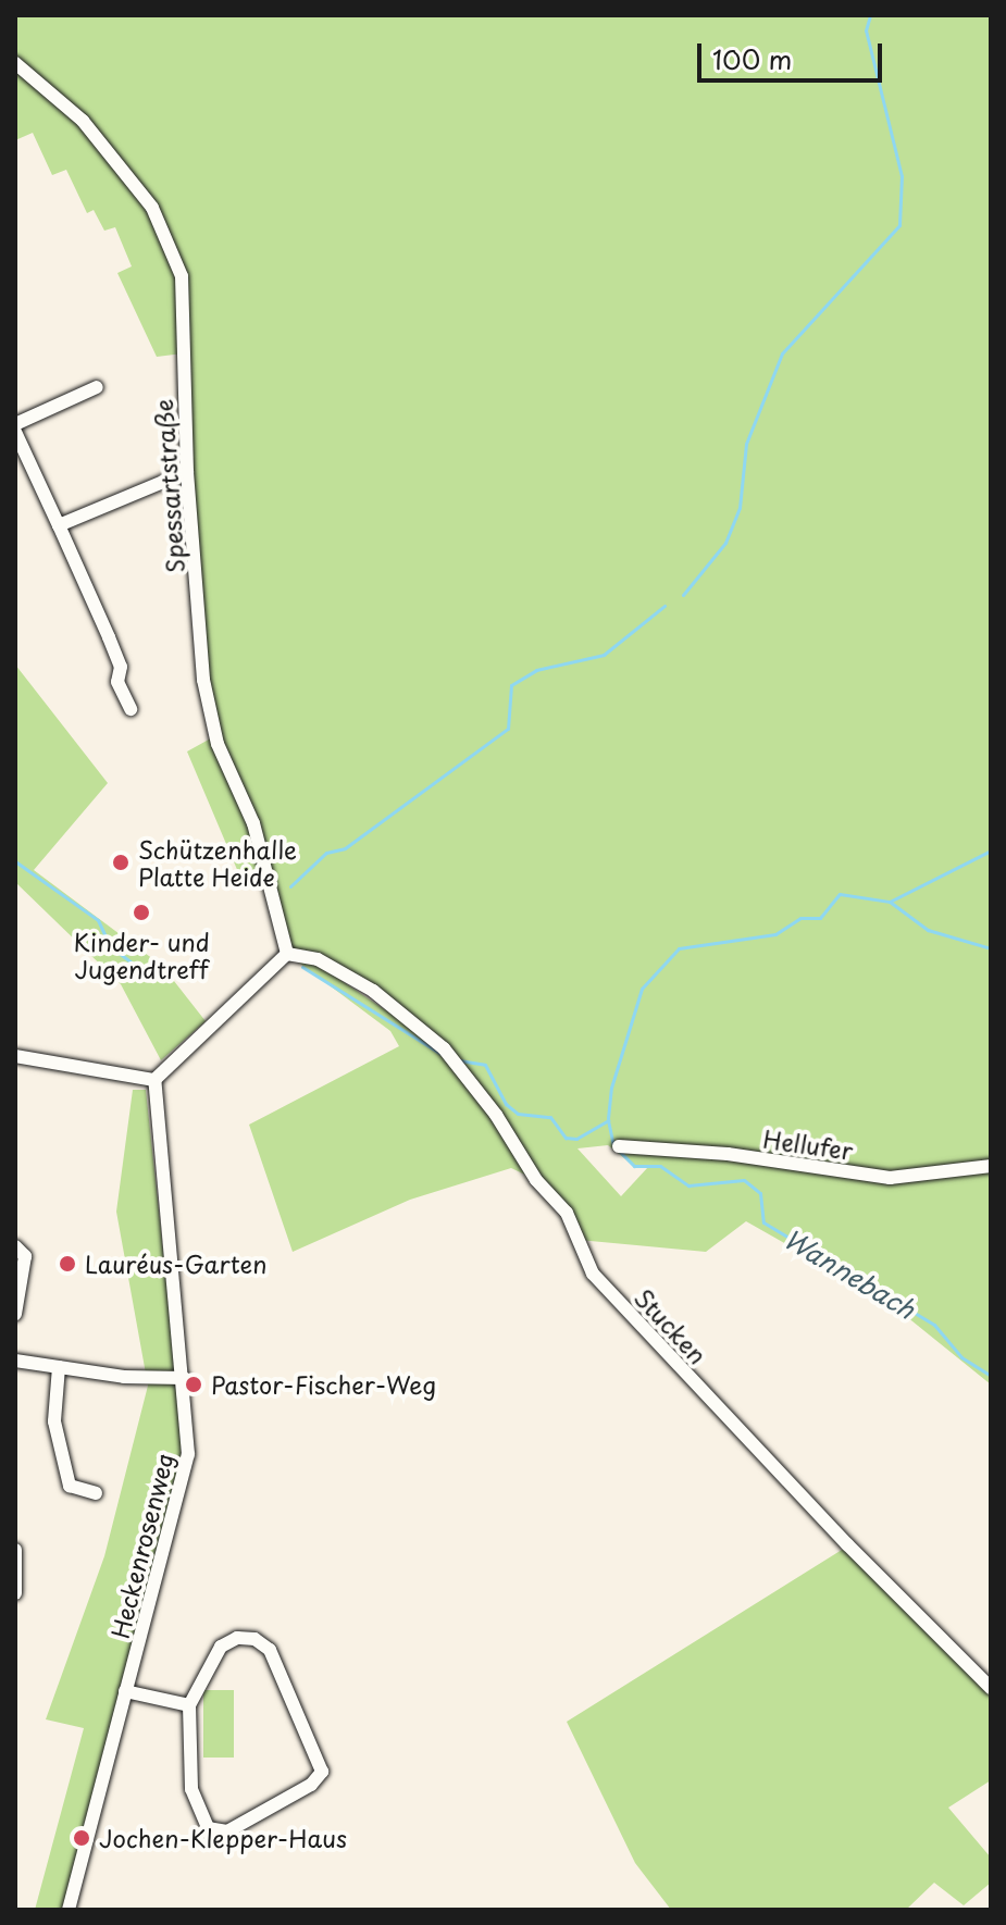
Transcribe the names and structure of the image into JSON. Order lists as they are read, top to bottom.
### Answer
{
  "streets": {
    "street": [
      "Spessartstraße",
      "Hellufer",
      "Stucken",
      "Heckenrosenweg"
    ]
  },
  "crossings": [
    ["Spessartstraße", "Stucken"]
  ],
  "water": ["Wannebach"],
  "places": [
    "Schützenhalle Platte Heide",
    "Kinder- und Jugendtreff",
    "Lauréus-Garten",
    "Pastor-Fischer-Weg",
    "Jochen-Klepper-Haus"
  ],
  "scale_bar": "100 m"
}
